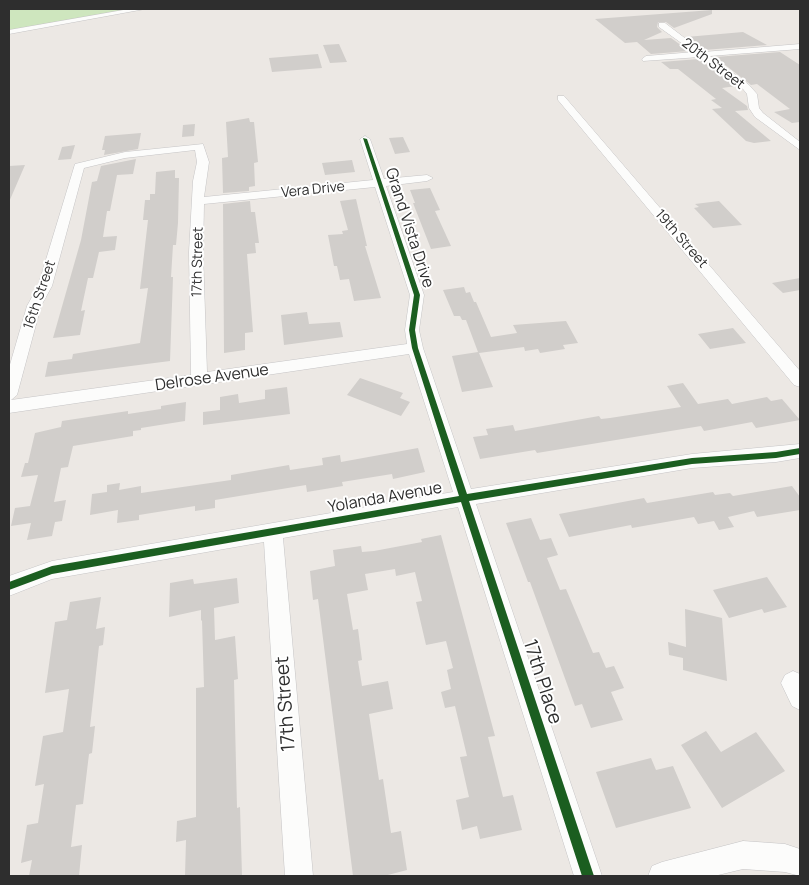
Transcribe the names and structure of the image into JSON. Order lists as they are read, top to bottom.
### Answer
{
  "streets": {
    "street": [
      "20th Street",
      "Vera Drive",
      "Grand Vista Drive",
      "19th Street",
      "17th Street",
      "16th Street",
      "Delrose Avenue",
      "Yolanda Avenue",
      "17th Place"
    ]
  },
  "crossings": [
    ["Vera Drive", "Grand Vista Drive"],
    ["Vera Drive", "17th Street"],
    ["Grand Vista Drive", "Delrose Avenue"],
    ["Grand Vista Drive", "Yolanda Avenue"],
    ["Grand Vista Drive", "17th Place"],
    ["17th Street", "16th Street"],
    ["17th Street", "Delrose Avenue"],
    ["17th Street", "Yolanda Avenue"],
    ["Yolanda Avenue", "17th Place"]
  ]
}
